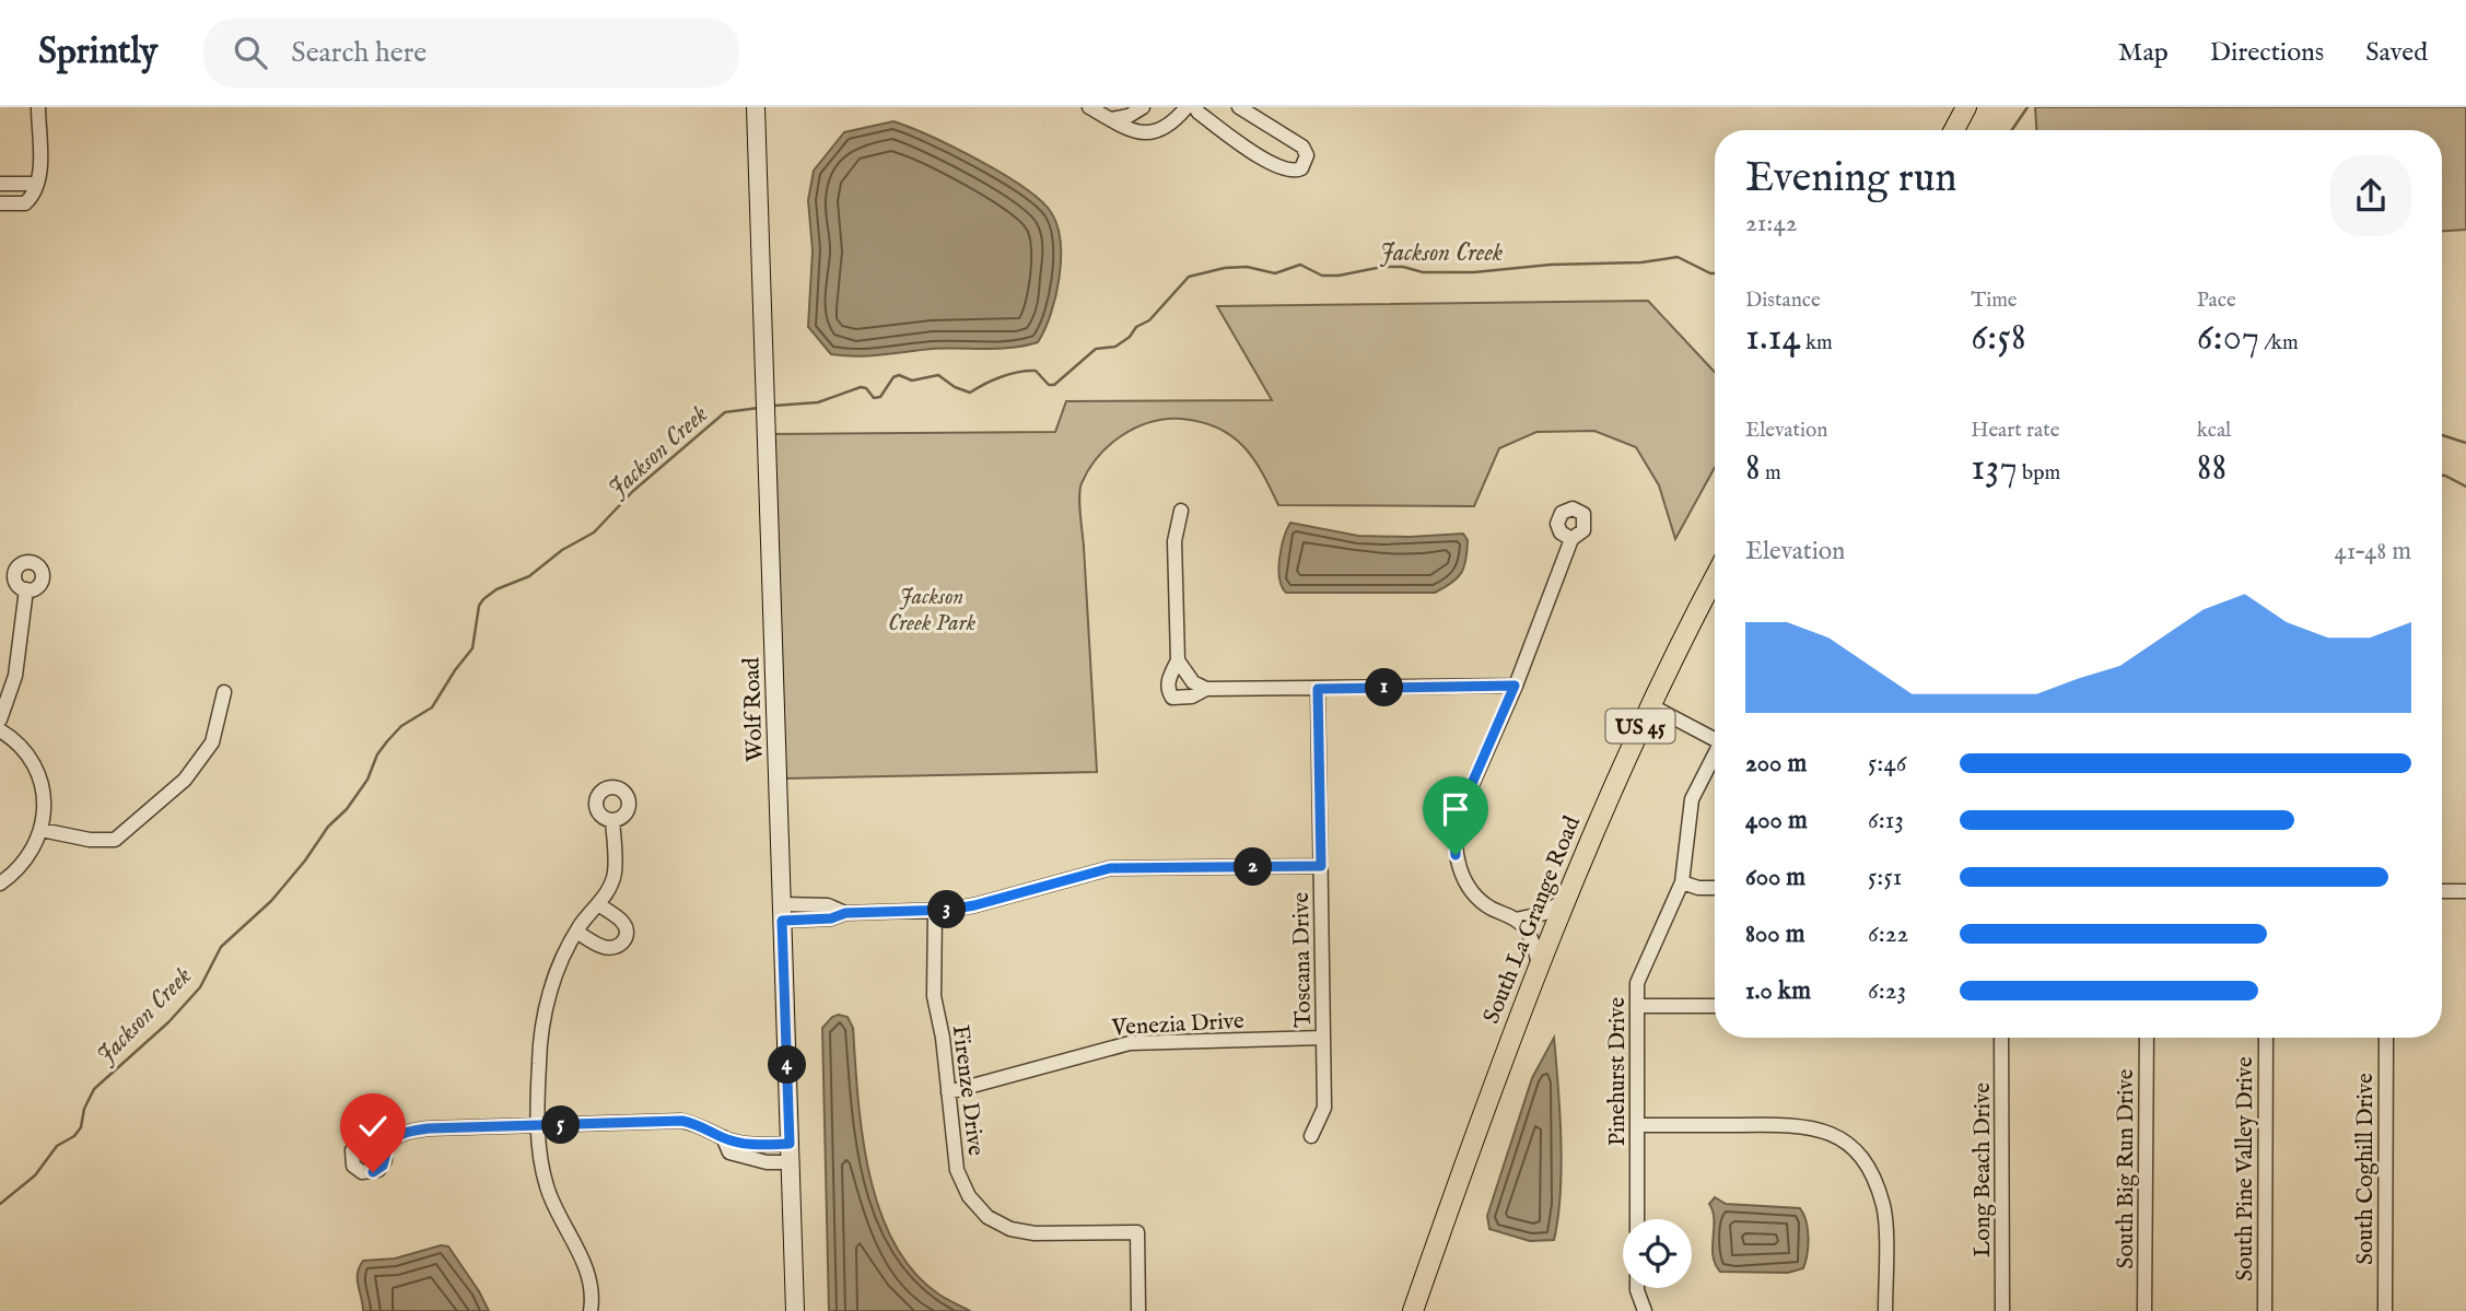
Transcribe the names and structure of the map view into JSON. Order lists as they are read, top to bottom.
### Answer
{
  "streets": {
    "main road": ["Wolf Road", "US 45", "South La Grange Road"],
    "street": [
      "Toscana Drive",
      "Venezia Drive",
      "Pinehurst Drive",
      "Firenze Drive",
      "South Big Run Drive",
      "South Pine Valley Drive",
      "South Coghill Drive",
      "Long Beach Drive"
    ]
  },
  "crossings": [
    ["Toscana Drive", "Venezia Drive"],
    ["Venezia Drive", "Firenze Drive"]
  ],
  "water": ["Jackson Creek"],
  "parks": ["Jackson Creek Park"],
  "page": {
    "header": "Sprintly",
    "search": "Search here",
    "nav": ["Map", "Directions", "Saved"],
    "heading": ["Evening run", "21:42"],
    "stats": [
      ["Distance", "1.14 km"],
      ["Time", "6:58"],
      ["Pace", "6:07 /km"],
      ["Elevation", "8 m"],
      ["Heart rate", "137 bpm"],
      ["kcal", "88"]
    ],
    "chart": ["Elevation", "41–48 m"],
    "pins": [
      "1",
      "2",
      "3",
      "4",
      "5"
    ],
    "list": [
      {
        "name": "200 m",
        "note": "5:46"
      },
      {
        "name": "400 m",
        "note": "6:13"
      },
      {
        "name": "600 m",
        "note": "5:51"
      },
      {
        "name": "800 m",
        "note": "6:22"
      },
      {
        "name": "1.0 km",
        "note": "6:23"
      }
    ]
  }
}
